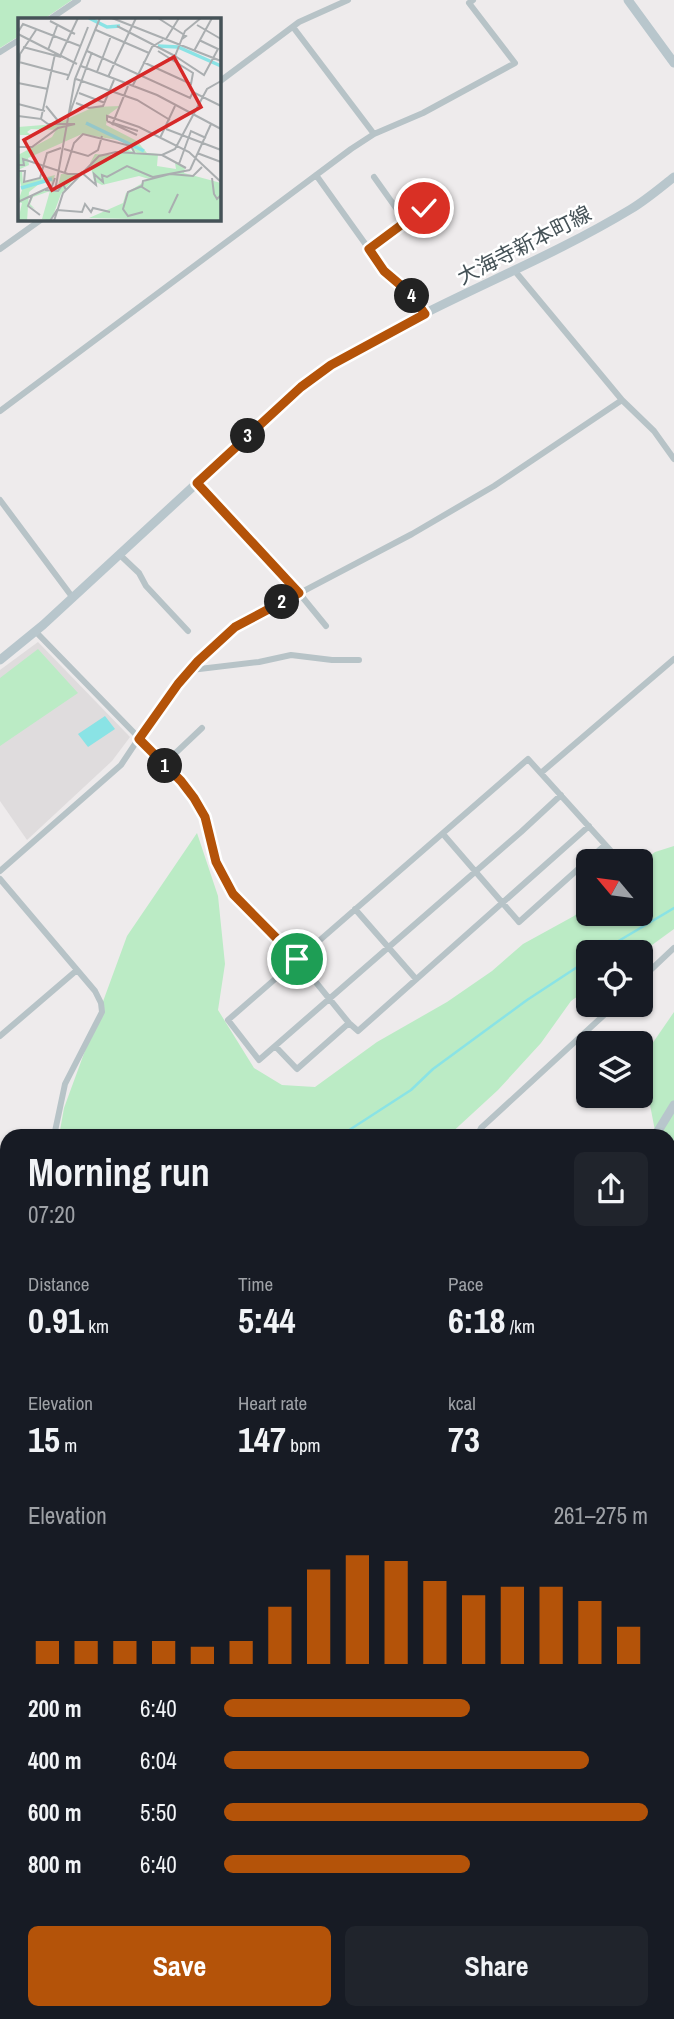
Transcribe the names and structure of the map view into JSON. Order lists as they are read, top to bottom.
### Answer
{
  "streets": {
    "main road": ["大海寺新本町線"]
  },
  "north": "top left",
  "page": {
    "pins": [
      "4",
      "3",
      "2",
      "1"
    ],
    "heading": ["Morning run", "07:20"],
    "stats": [
      ["Distance", "0.91 km"],
      ["Time", "5:44"],
      ["Pace", "6:18 /km"],
      ["Elevation", "15 m"],
      ["Heart rate", "147 bpm"],
      ["kcal", "73"]
    ],
    "chart": ["Elevation", "261–275 m"],
    "list": [
      {
        "name": "200 m",
        "note": "6:40"
      },
      {
        "name": "400 m",
        "note": "6:04"
      },
      {
        "name": "600 m",
        "note": "5:50"
      },
      {
        "name": "800 m",
        "note": "6:40"
      }
    ],
    "buttons": ["Save", "Share"]
  }
}
